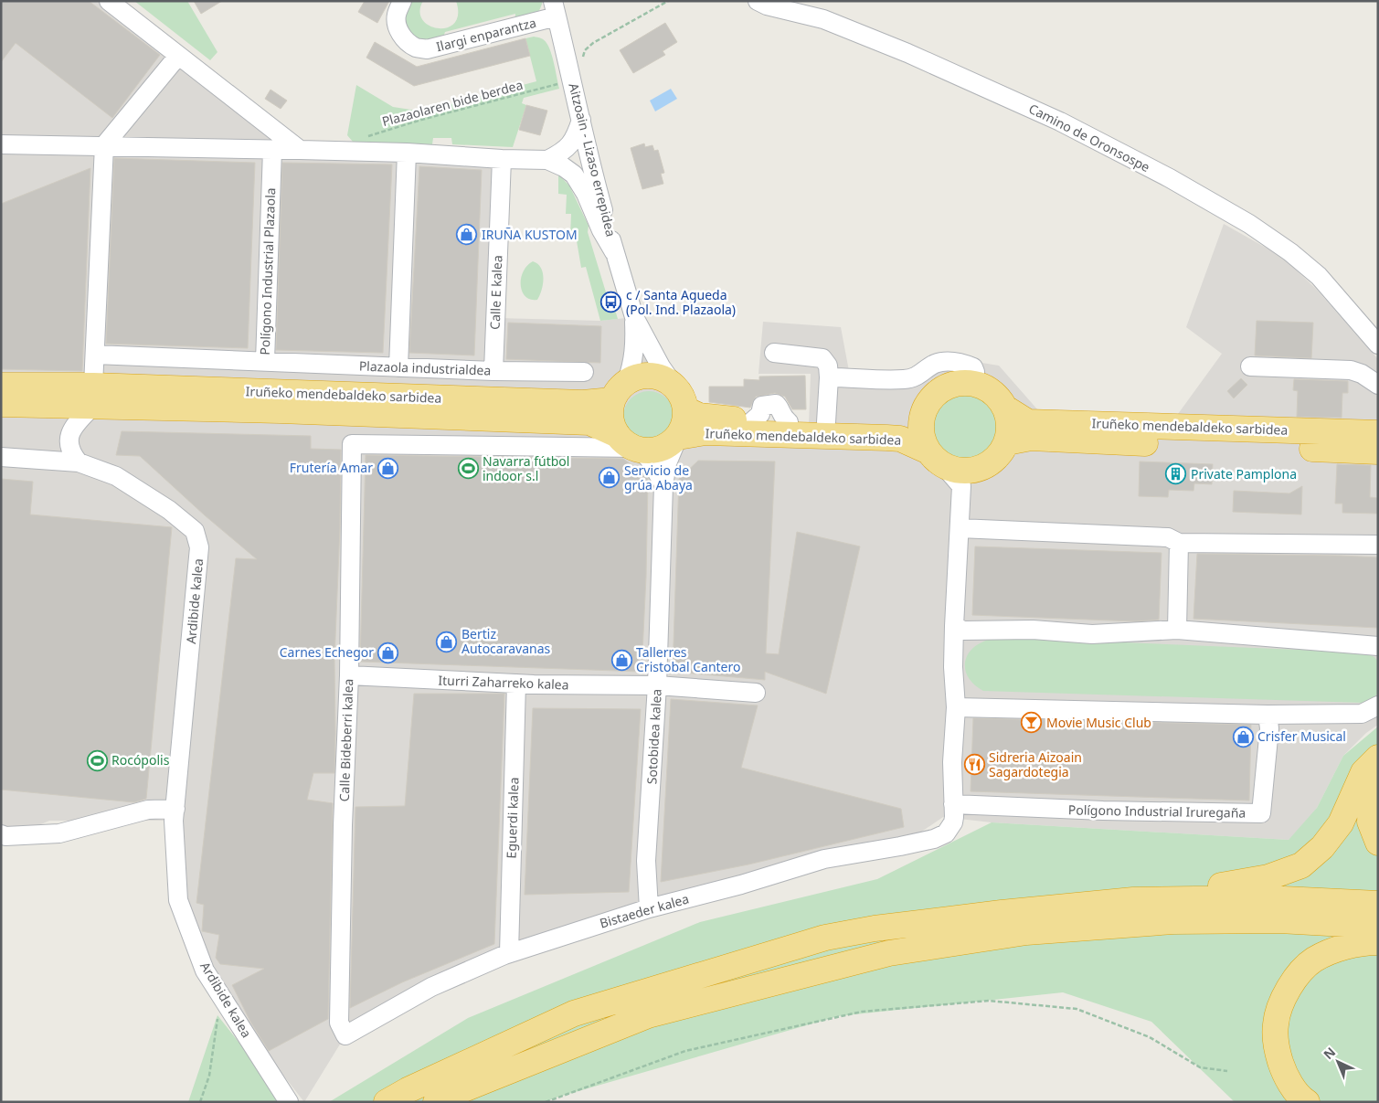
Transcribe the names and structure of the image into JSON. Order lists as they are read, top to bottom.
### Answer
{
  "streets": {
    "highway": ["Iruñeko mendebaldeko sarbidea"],
    "street": [
      "Ilargi enparantza",
      "Camino de Oronsospe",
      "Aitzoain - Lizaso errepidea",
      "Polígono Industrial Plazaola",
      "Calle E kalea",
      "Plazaola industrialdea",
      "Ardibide kalea",
      "Iturri Zaharreko kalea",
      "Sotobidea kalea",
      "Calle Bideberri kalea",
      "Polígono Industrial Iruregaña",
      "Eguerdi kalea",
      "Bistaeder kalea"
    ],
    "path": ["Plazaolaren bide berdea"]
  },
  "crossings": [
    ["Ilargi enparantza", "Aitzoain - Lizaso errepidea"],
    ["Polígono Industrial Plazaola", "Plazaola industrialdea"],
    ["Calle E kalea", "Plazaola industrialdea"],
    ["Iruñeko mendebaldeko sarbidea", "Sotobidea kalea"],
    ["Iruñeko mendebaldeko sarbidea", "Calle Bideberri kalea"],
    ["Iturri Zaharreko kalea", "Sotobidea kalea"],
    ["Iturri Zaharreko kalea", "Calle Bideberri kalea"],
    ["Iturri Zaharreko kalea", "Eguerdi kalea"],
    ["Sotobidea kalea", "Calle Bideberri kalea"],
    ["Sotobidea kalea", "Bistaeder kalea"],
    ["Calle Bideberri kalea", "Bistaeder kalea"],
    ["Polígono Industrial Iruregaña", "Bistaeder kalea"],
    ["Eguerdi kalea", "Bistaeder kalea"]
  ],
  "places": {
    "shop": [
      "IRUÑA KUSTOM",
      "Frutería Amar",
      "Servicio de grúa Abaya",
      "Bertiz Autocaravanas",
      "Carnes Echegor",
      "Tallerres Cristobal Cantero",
      "Crisfer Musical"
    ],
    "bus stop": ["c / Santa Agueda (Pol. Ind. Plazaola)"],
    "sports": ["Navarra fútbol indoor s.l", "Rocópolis"],
    "building": ["Private Pamplona"],
    "bar": ["Movie Music Club"],
    "restaurant": ["Sidreria Aizoain Sagardotegia"]
  },
  "north": "top left"
}
